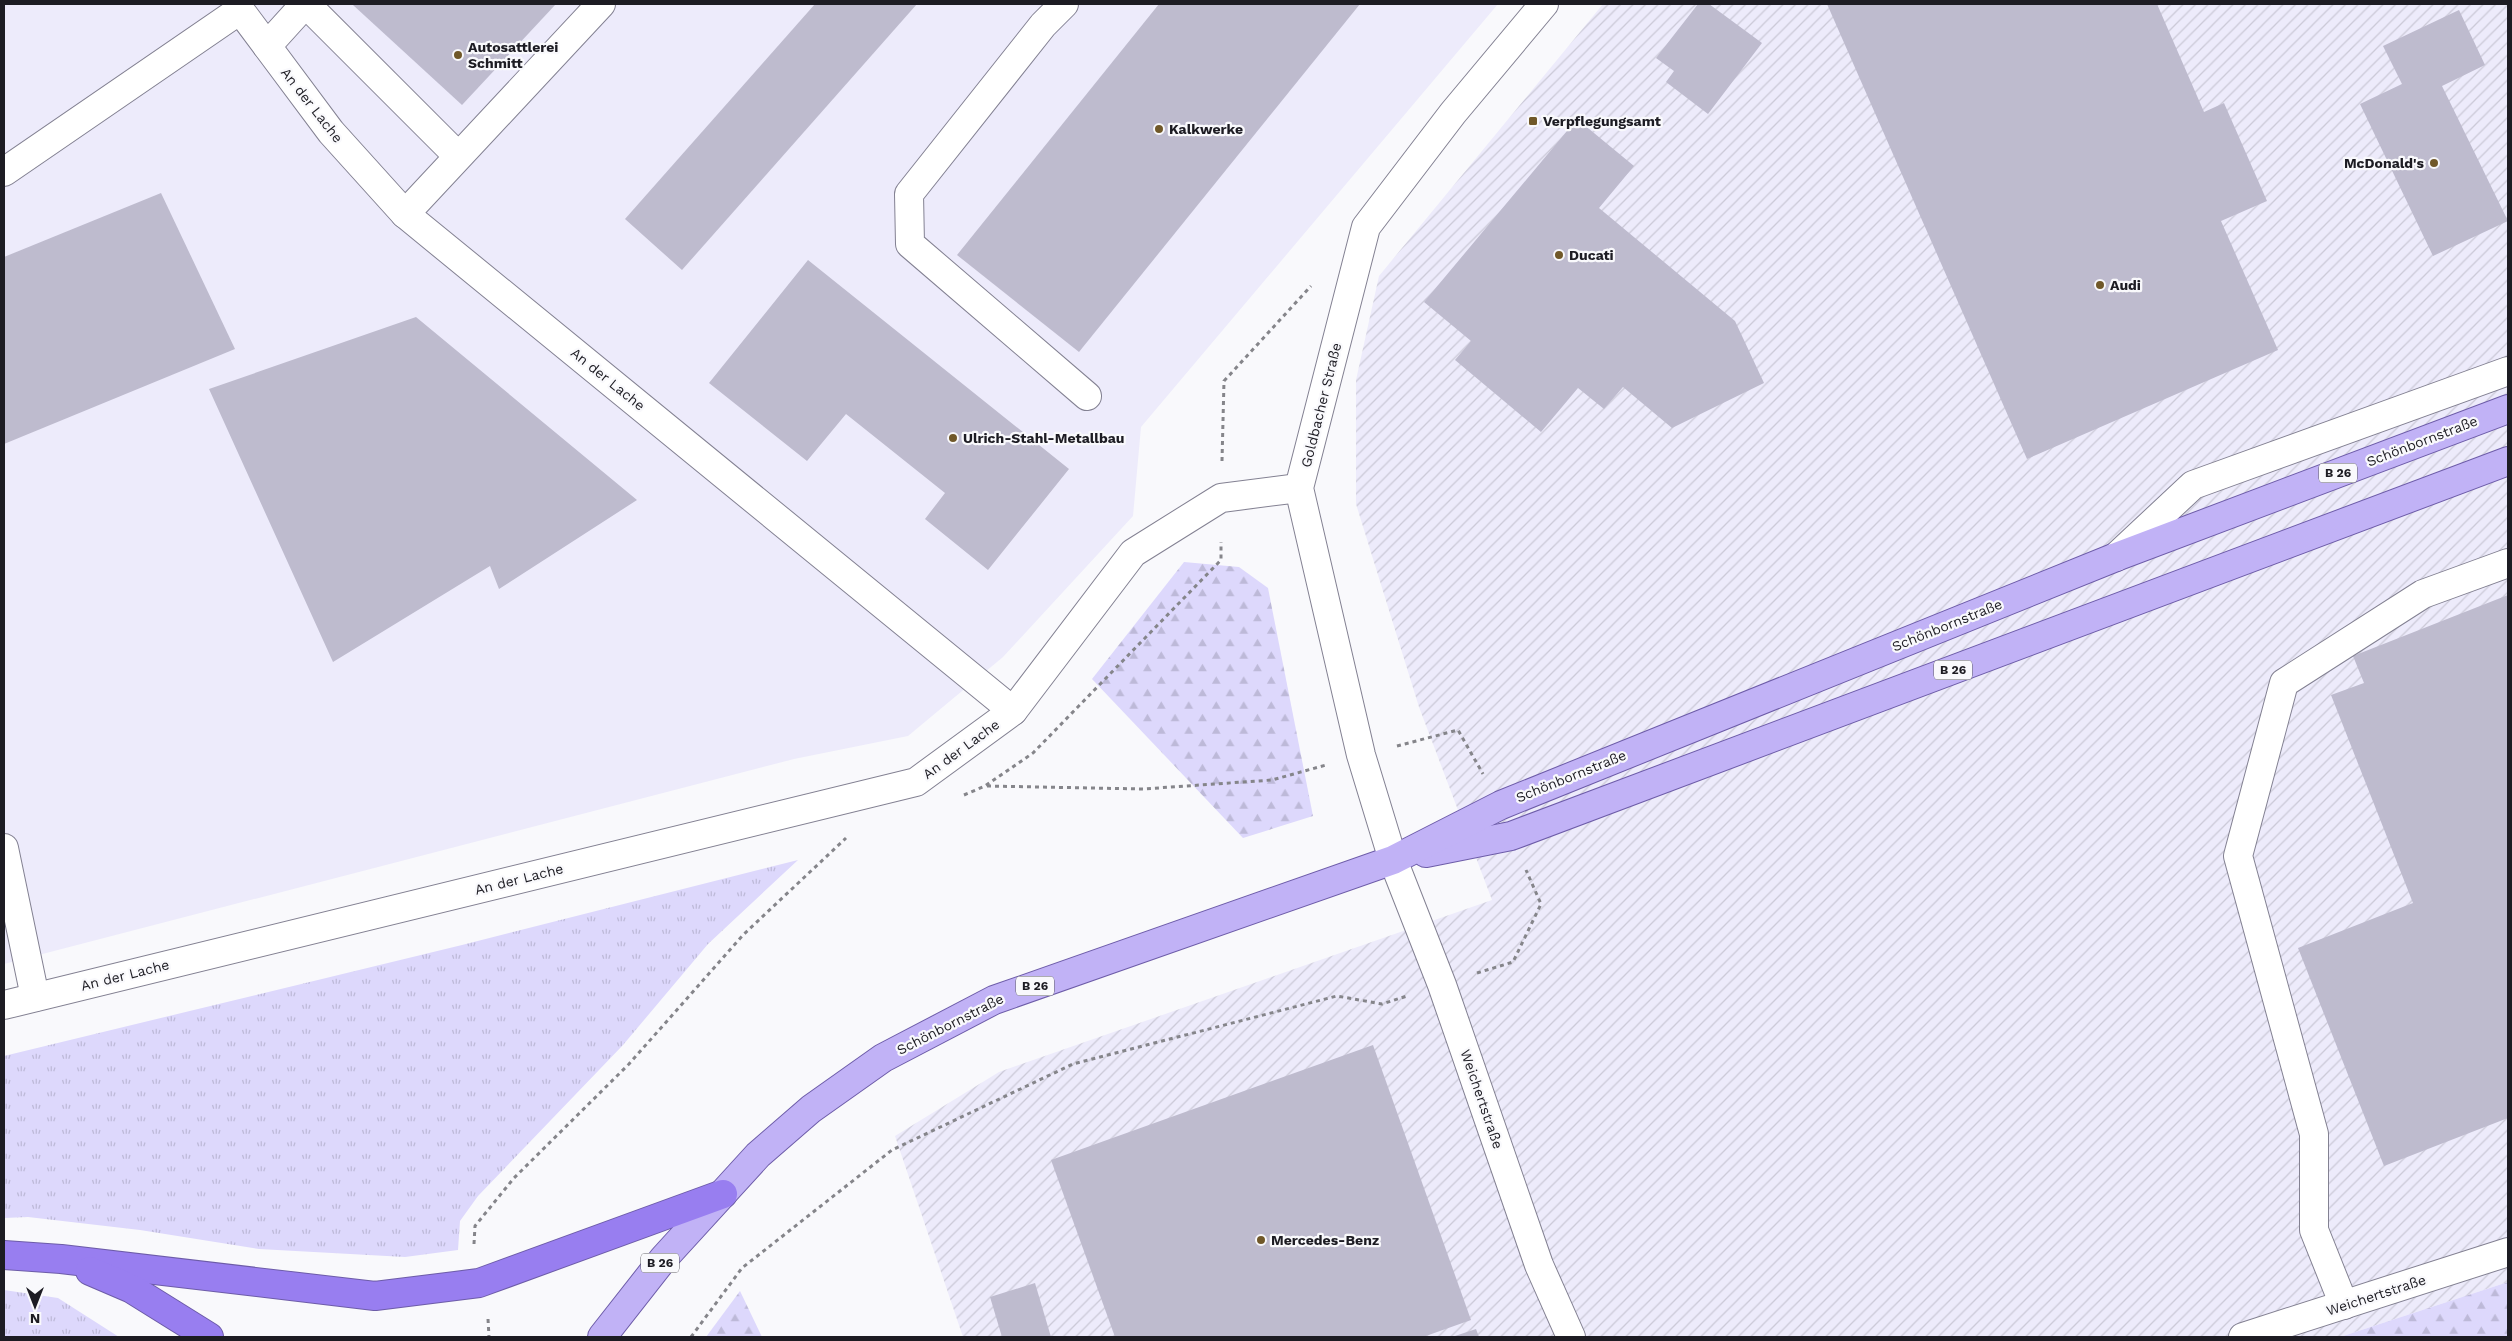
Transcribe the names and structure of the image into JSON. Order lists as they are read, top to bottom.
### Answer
{
  "streets": {
    "main road": ["Schönbornstraße", "B 26"],
    "street": ["An der Lache", "Goldbacher Straße", "Weichertstraße"]
  },
  "crossings": [
    ["An der Lache", "Goldbacher Straße"],
    ["Goldbacher Straße", "Schönbornstraße"],
    ["Goldbacher Straße", "Weichertstraße"],
    ["Schönbornstraße", "Weichertstraße"]
  ],
  "places": {
    "other": [
      "Autosattlerei Schmitt",
      "Kalkwerke",
      "McDonald's",
      "Ducati",
      "Audi",
      "Ulrich-Stahl-Metallbau",
      "Mercedes-Benz"
    ],
    "transit": ["Verpflegungsamt"]
  },
  "north": "bottom"
}
